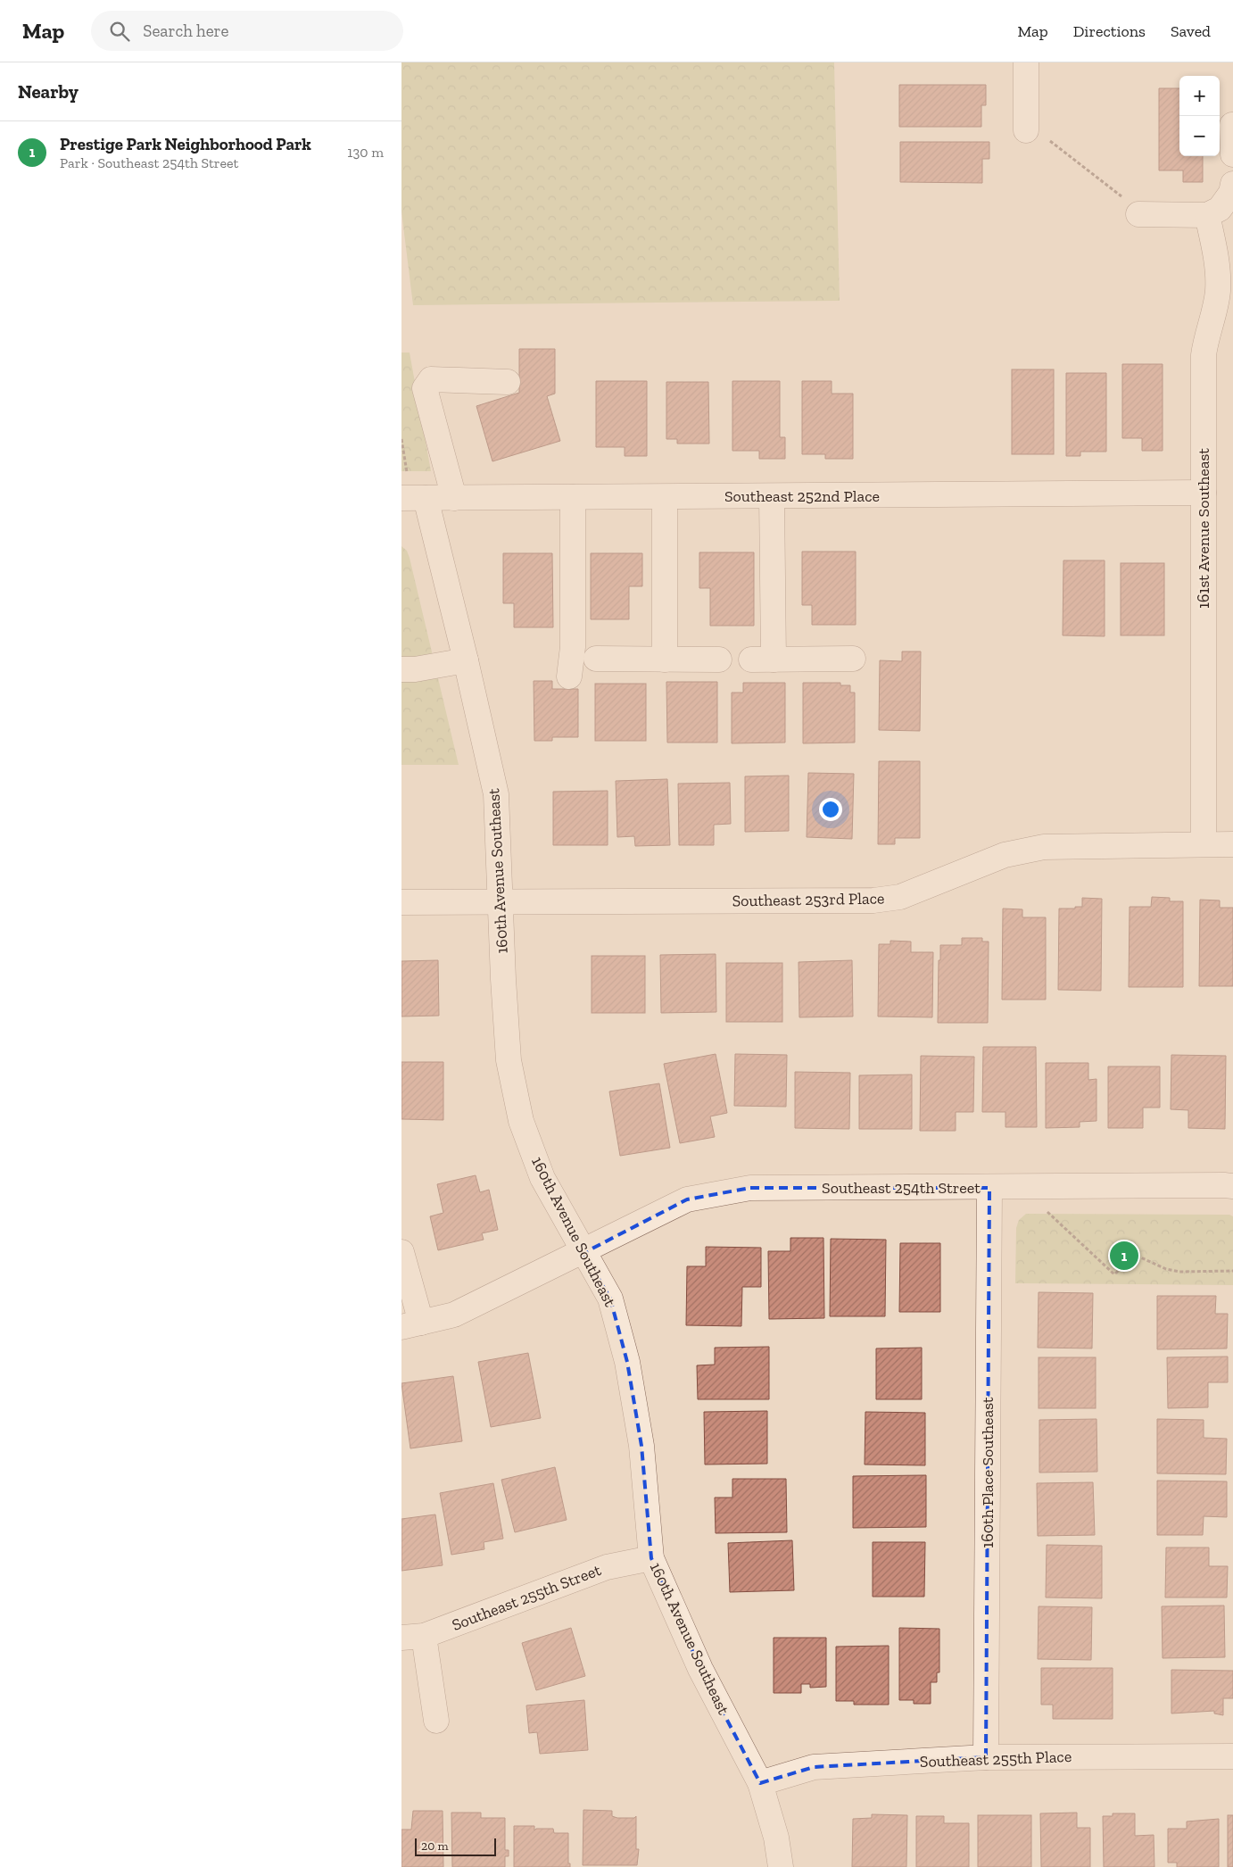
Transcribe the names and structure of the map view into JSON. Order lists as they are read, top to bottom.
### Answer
{
  "streets": {
    "street": [
      "Southeast 252nd Place",
      "161st Avenue Southeast",
      "160th Avenue Southeast",
      "Southeast 253rd Place",
      "Southeast 254th Street",
      "160th Place Southeast",
      "Southeast 255th Street",
      "Southeast 255th Place"
    ]
  },
  "crossings": [
    ["Southeast 252nd Place", "161st Avenue Southeast"],
    ["Southeast 252nd Place", "160th Avenue Southeast"],
    ["161st Avenue Southeast", "Southeast 253rd Place"],
    ["160th Avenue Southeast", "Southeast 253rd Place"],
    ["160th Avenue Southeast", "Southeast 254th Street"],
    ["160th Avenue Southeast", "Southeast 255th Street"],
    ["160th Avenue Southeast", "Southeast 255th Place"],
    ["Southeast 254th Street", "160th Place Southeast"],
    ["160th Place Southeast", "Southeast 255th Place"]
  ],
  "scale_bar": "20 m",
  "page": {
    "header": "Map",
    "search": "Search here",
    "nav": ["Map", "Directions", "Saved"],
    "heading": "Nearby",
    "map_buttons": ["+", "−"],
    "list": [
      {
        "mark": "1",
        "name": "Prestige Park Neighborhood Park",
        "note": "Park · Southeast 254th Street",
        "value": "130 m"
      }
    ],
    "pins": "1",
    "scale": "20 m"
  }
}
